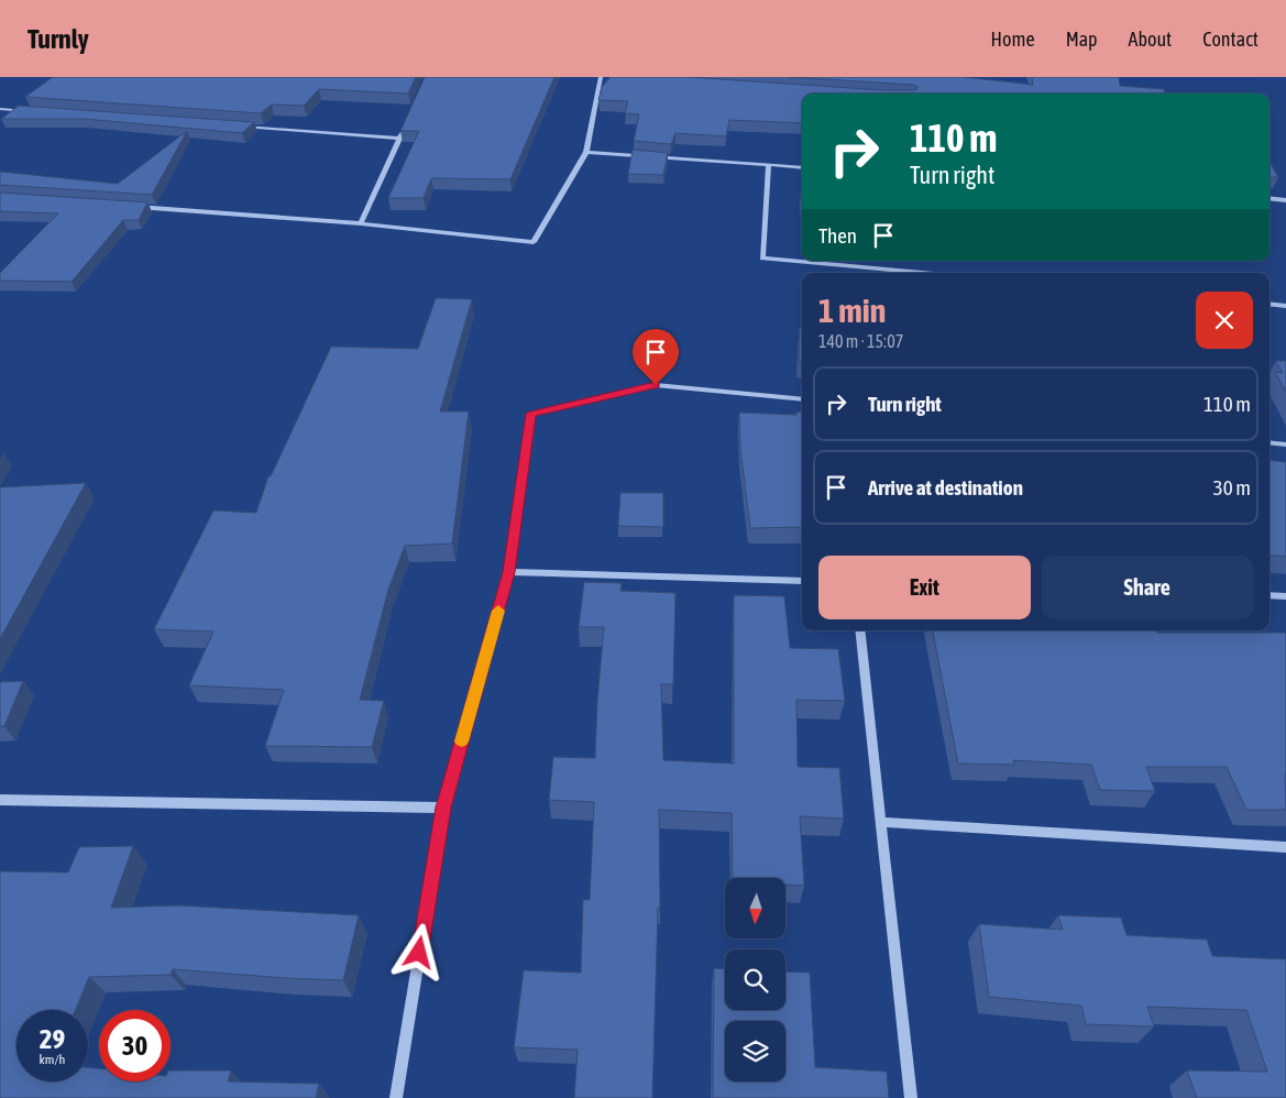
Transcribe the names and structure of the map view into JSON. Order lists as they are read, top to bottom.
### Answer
{
  "north": "bottom",
  "page": {
    "header": "Turnly",
    "nav": [
      "Home",
      "Map",
      "About",
      "Contact"
    ],
    "turn": ["110 m", "Turn right"],
    "then": "Then",
    "heading": ["1 min", "140 m · 15:07"],
    "list": [
      {
        "name": "Turn right",
        "value": "110 m"
      },
      {
        "name": "Arrive at destination",
        "value": "30 m"
      }
    ],
    "buttons": ["Exit", "Share"],
    "speed": "29 km/h",
    "limit": "30"
  }
}
